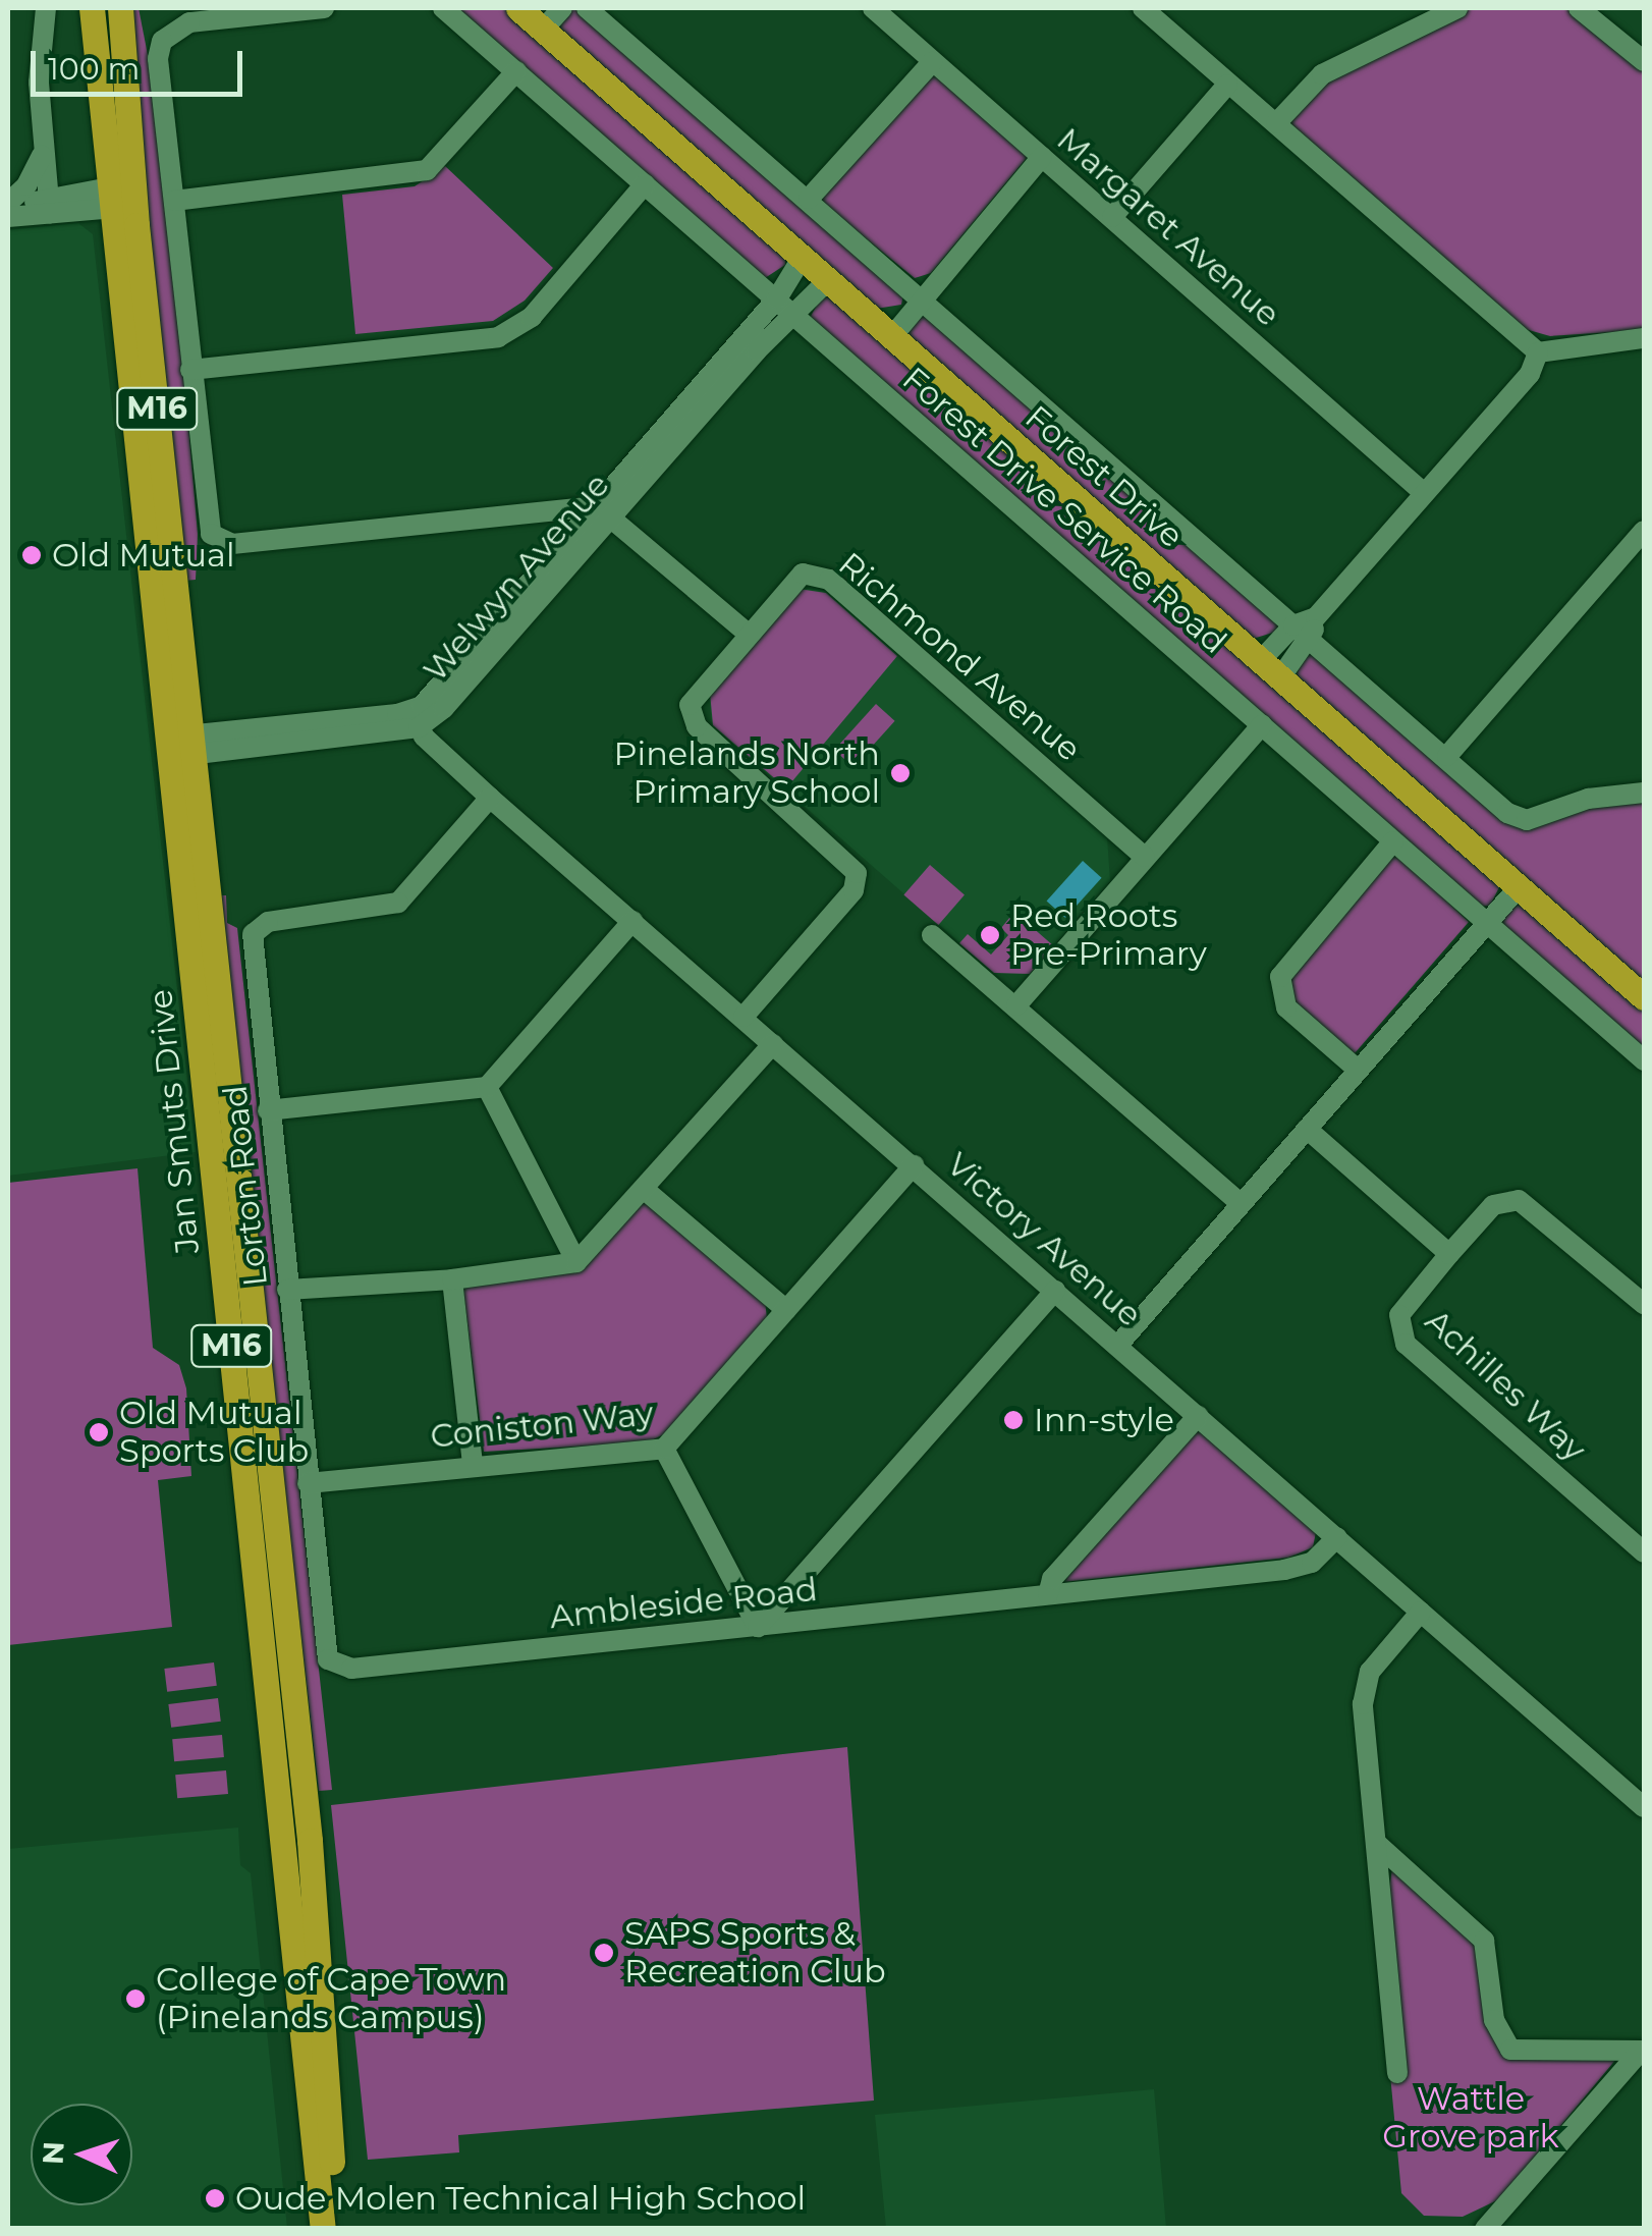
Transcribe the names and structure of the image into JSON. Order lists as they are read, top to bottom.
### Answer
{
  "streets": {
    "main road": ["M16", "Forest Drive", "Jan Smuts Drive"],
    "street": [
      "Margaret Avenue",
      "Forest Drive Service Road",
      "Welwyn Avenue",
      "Richmond Avenue",
      "Lorton Road",
      "Victory Avenue",
      "Achilles Way",
      "Coniston Way",
      "Ambleside Road"
    ]
  },
  "crossings": [
    ["Forest Drive", "Welwyn Avenue"],
    ["Forest Drive Service Road", "Welwyn Avenue"],
    ["Welwyn Avenue", "Jan Smuts Drive"],
    ["Welwyn Avenue", "Victory Avenue"],
    ["Richmond Avenue", "Victory Avenue"],
    ["Lorton Road", "Victory Avenue"],
    ["Lorton Road", "Coniston Way"],
    ["Lorton Road", "Ambleside Road"],
    ["Victory Avenue", "Coniston Way"],
    ["Victory Avenue", "Ambleside Road"]
  ],
  "parks": ["Wattle Grove park"],
  "places": [
    "Old Mutual",
    "Pinelands North Primary School",
    "Red Roots Pre-Primary",
    "Inn-style",
    "Old Mutual Sports Club",
    "SAPS Sports & Recreation Club",
    "College of Cape Town (Pinelands Campus)",
    "Oude Molen Technical High School"
  ],
  "scale_bar": "100 m",
  "north": "left"
}
